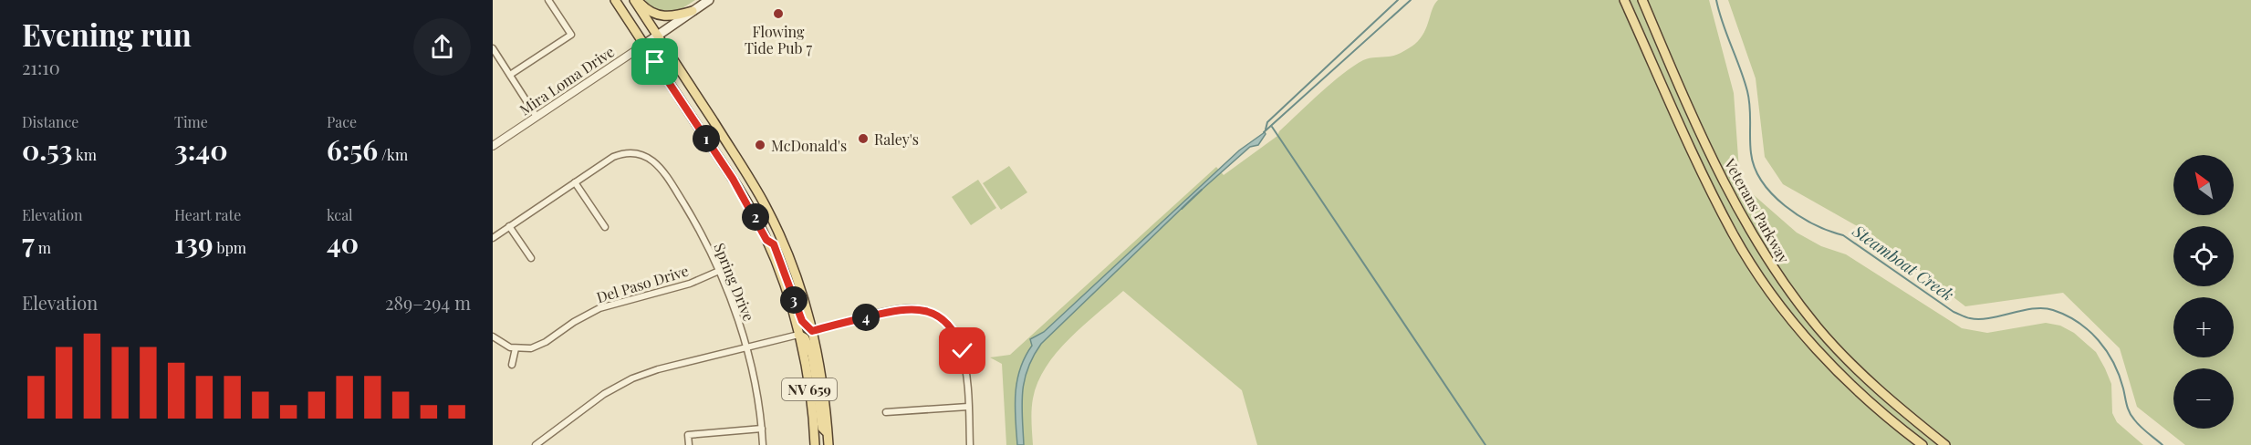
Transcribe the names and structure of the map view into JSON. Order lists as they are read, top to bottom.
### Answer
{
  "streets": {
    "main road": ["Mira Loma Drive", "Veterans Parkway", "NV 659"],
    "street": ["Spring Drive", "Del Paso Drive"]
  },
  "crossings": [
    ["Mira Loma Drive", "NV 659"],
    ["Spring Drive", "Del Paso Drive"]
  ],
  "water": ["Steamboat Creek"],
  "places": ["Flowing Tide Pub 7", "Raley's", "McDonald's"],
  "north": "top left",
  "page": {
    "heading": ["Evening run", "21:10"],
    "stats": [
      ["Distance", "0.53 km"],
      ["Time", "3:40"],
      ["Pace", "6:56 /km"],
      ["Elevation", "7 m"],
      ["Heart rate", "139 bpm"],
      ["kcal", "40"]
    ],
    "pins": [
      "1",
      "2",
      "3",
      "4"
    ],
    "map_buttons": ["+", "−"],
    "chart": ["Elevation", "289–294 m"]
  }
}
